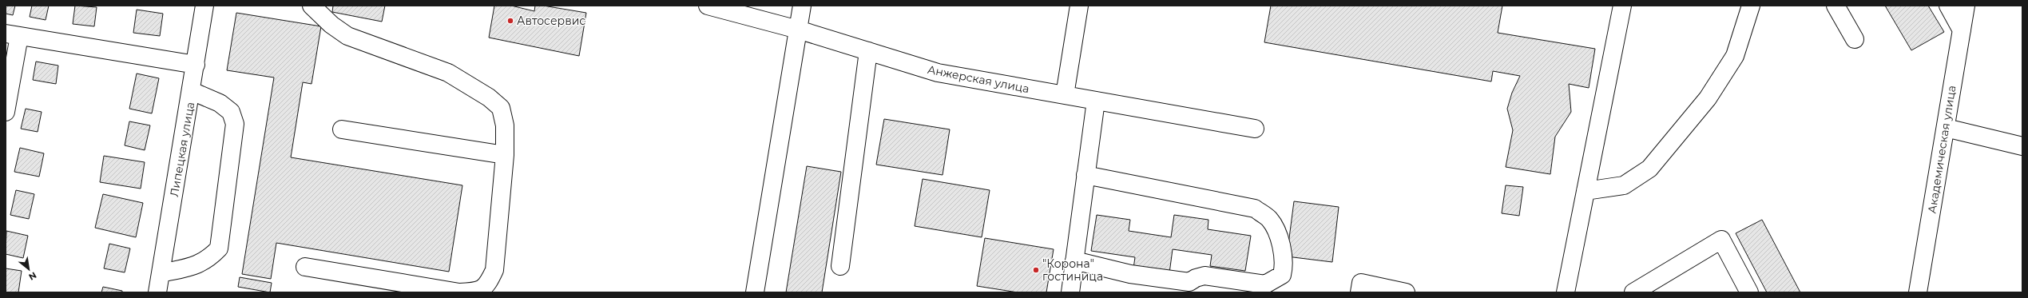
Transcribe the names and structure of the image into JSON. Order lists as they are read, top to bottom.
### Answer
{
  "streets": {
    "street": ["Анжерская улица", "Липецкая улица", "Академическая улица"]
  },
  "places": ["Автосервис", "\"Корона\" гостиница"],
  "north": "bottom right"
}
